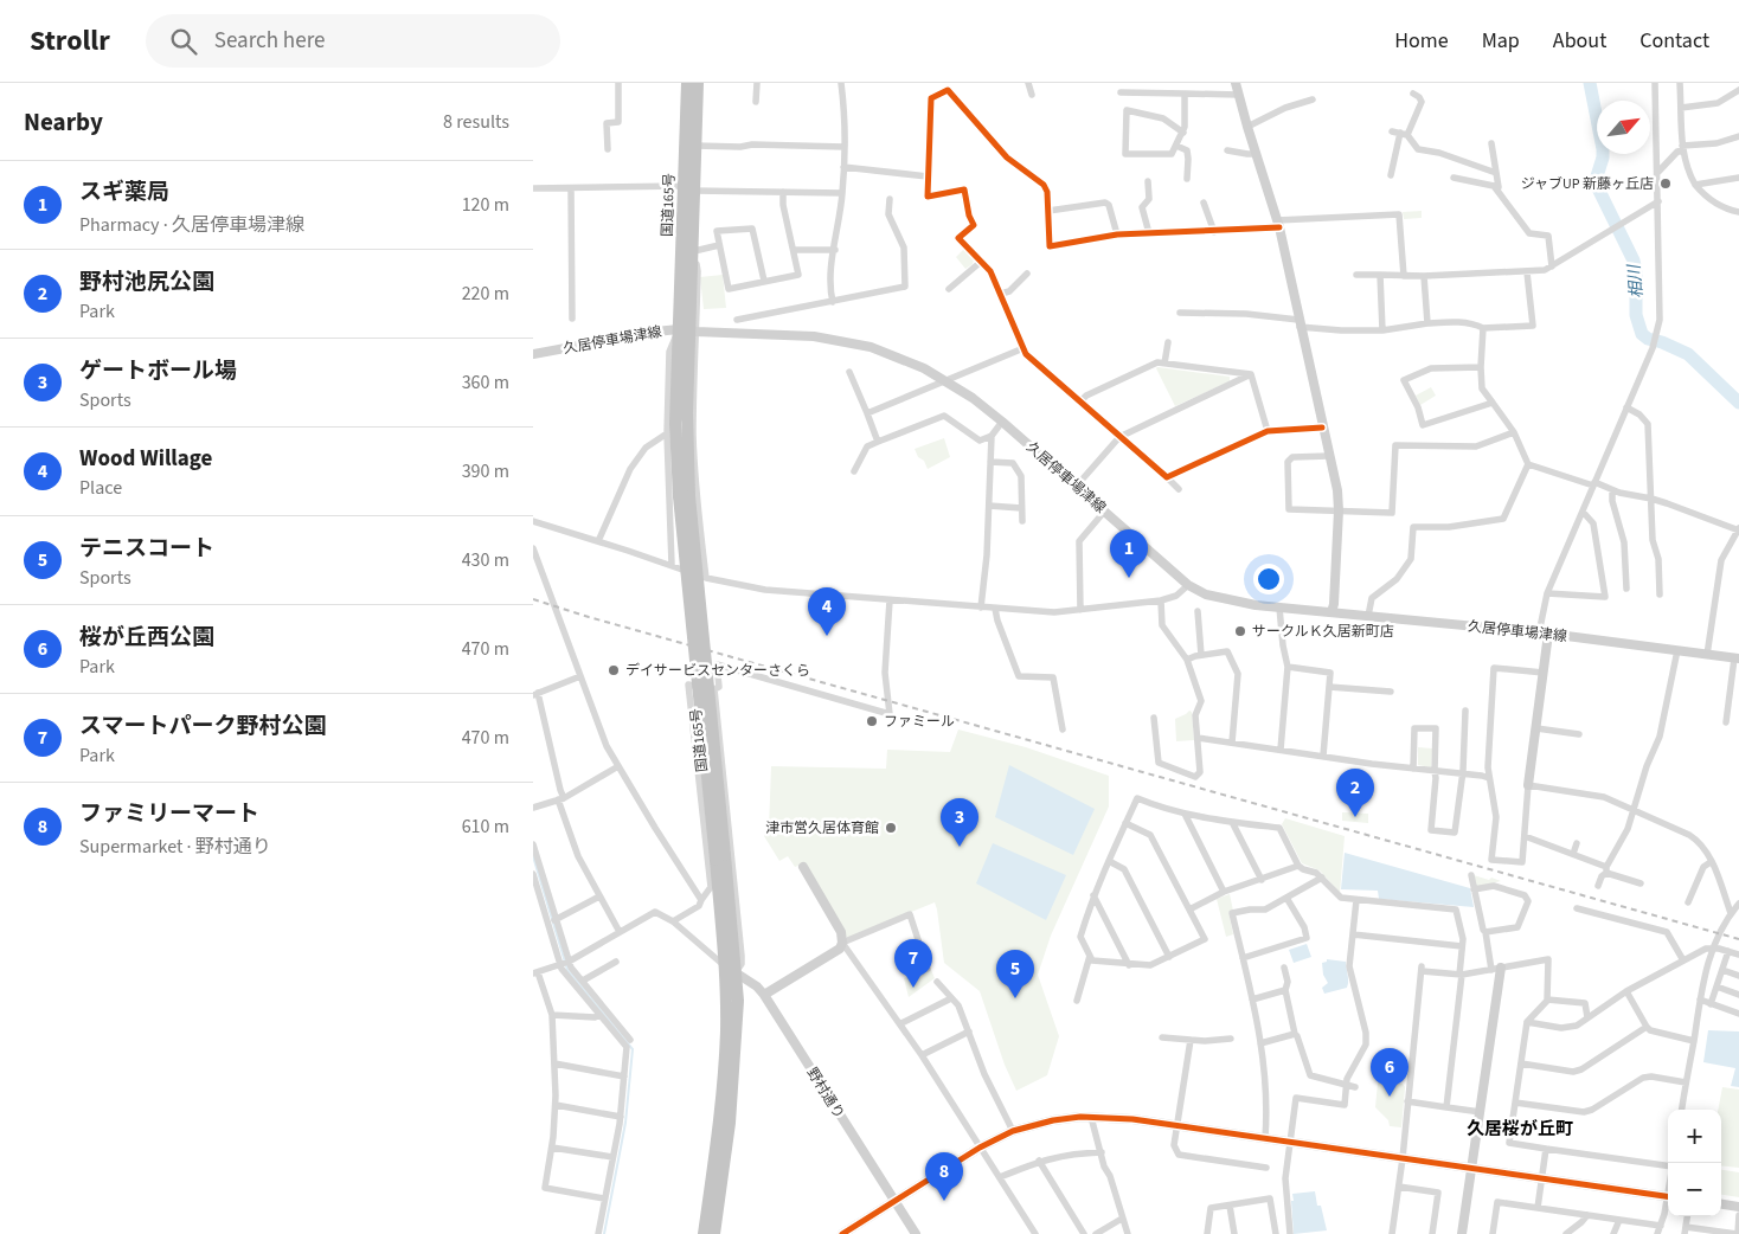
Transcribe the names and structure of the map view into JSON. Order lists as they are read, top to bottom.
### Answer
{
  "streets": {
    "highway": ["国道165号"],
    "street": ["久居停車場津線", "野村通り"]
  },
  "crossings": [
    ["国道165号", "久居停車場津線"],
    ["国道165号", "野村通り"]
  ],
  "districts": ["久居桜が丘町"],
  "water": ["相川"],
  "places": [
    "ジャブUP 新藤ヶ丘店",
    "サークルＫ久居新町店",
    "デイサービスセンターさくら",
    "ファミール",
    "津市営久居体育館"
  ],
  "north": "top right",
  "page": {
    "header": "Strollr",
    "search": "Search here",
    "nav": [
      "Home",
      "Map",
      "About",
      "Contact"
    ],
    "heading": ["Nearby", "8 results"],
    "list": [
      {
        "mark": "1",
        "name": "スギ薬局",
        "note": "Pharmacy · 久居停車場津線",
        "value": "120 m"
      },
      {
        "mark": "2",
        "name": "野村池尻公園",
        "note": "Park",
        "value": "220 m"
      },
      {
        "mark": "3",
        "name": "ゲートボール場",
        "note": "Sports",
        "value": "360 m"
      },
      {
        "mark": "4",
        "name": "Wood Willage",
        "note": "Place",
        "value": "390 m"
      },
      {
        "mark": "5",
        "name": "テニスコート",
        "note": "Sports",
        "value": "430 m"
      },
      {
        "mark": "6",
        "name": "桜が丘西公園",
        "note": "Park",
        "value": "470 m"
      },
      {
        "mark": "7",
        "name": "スマートパーク野村公園",
        "note": "Park",
        "value": "470 m"
      },
      {
        "mark": "8",
        "name": "ファミリーマート",
        "note": "Supermarket · 野村通り",
        "value": "610 m"
      }
    ],
    "pins": [
      "1",
      "4",
      "2",
      "3",
      "7",
      "5",
      "6",
      "8"
    ],
    "map_buttons": ["+", "−"]
  }
}
